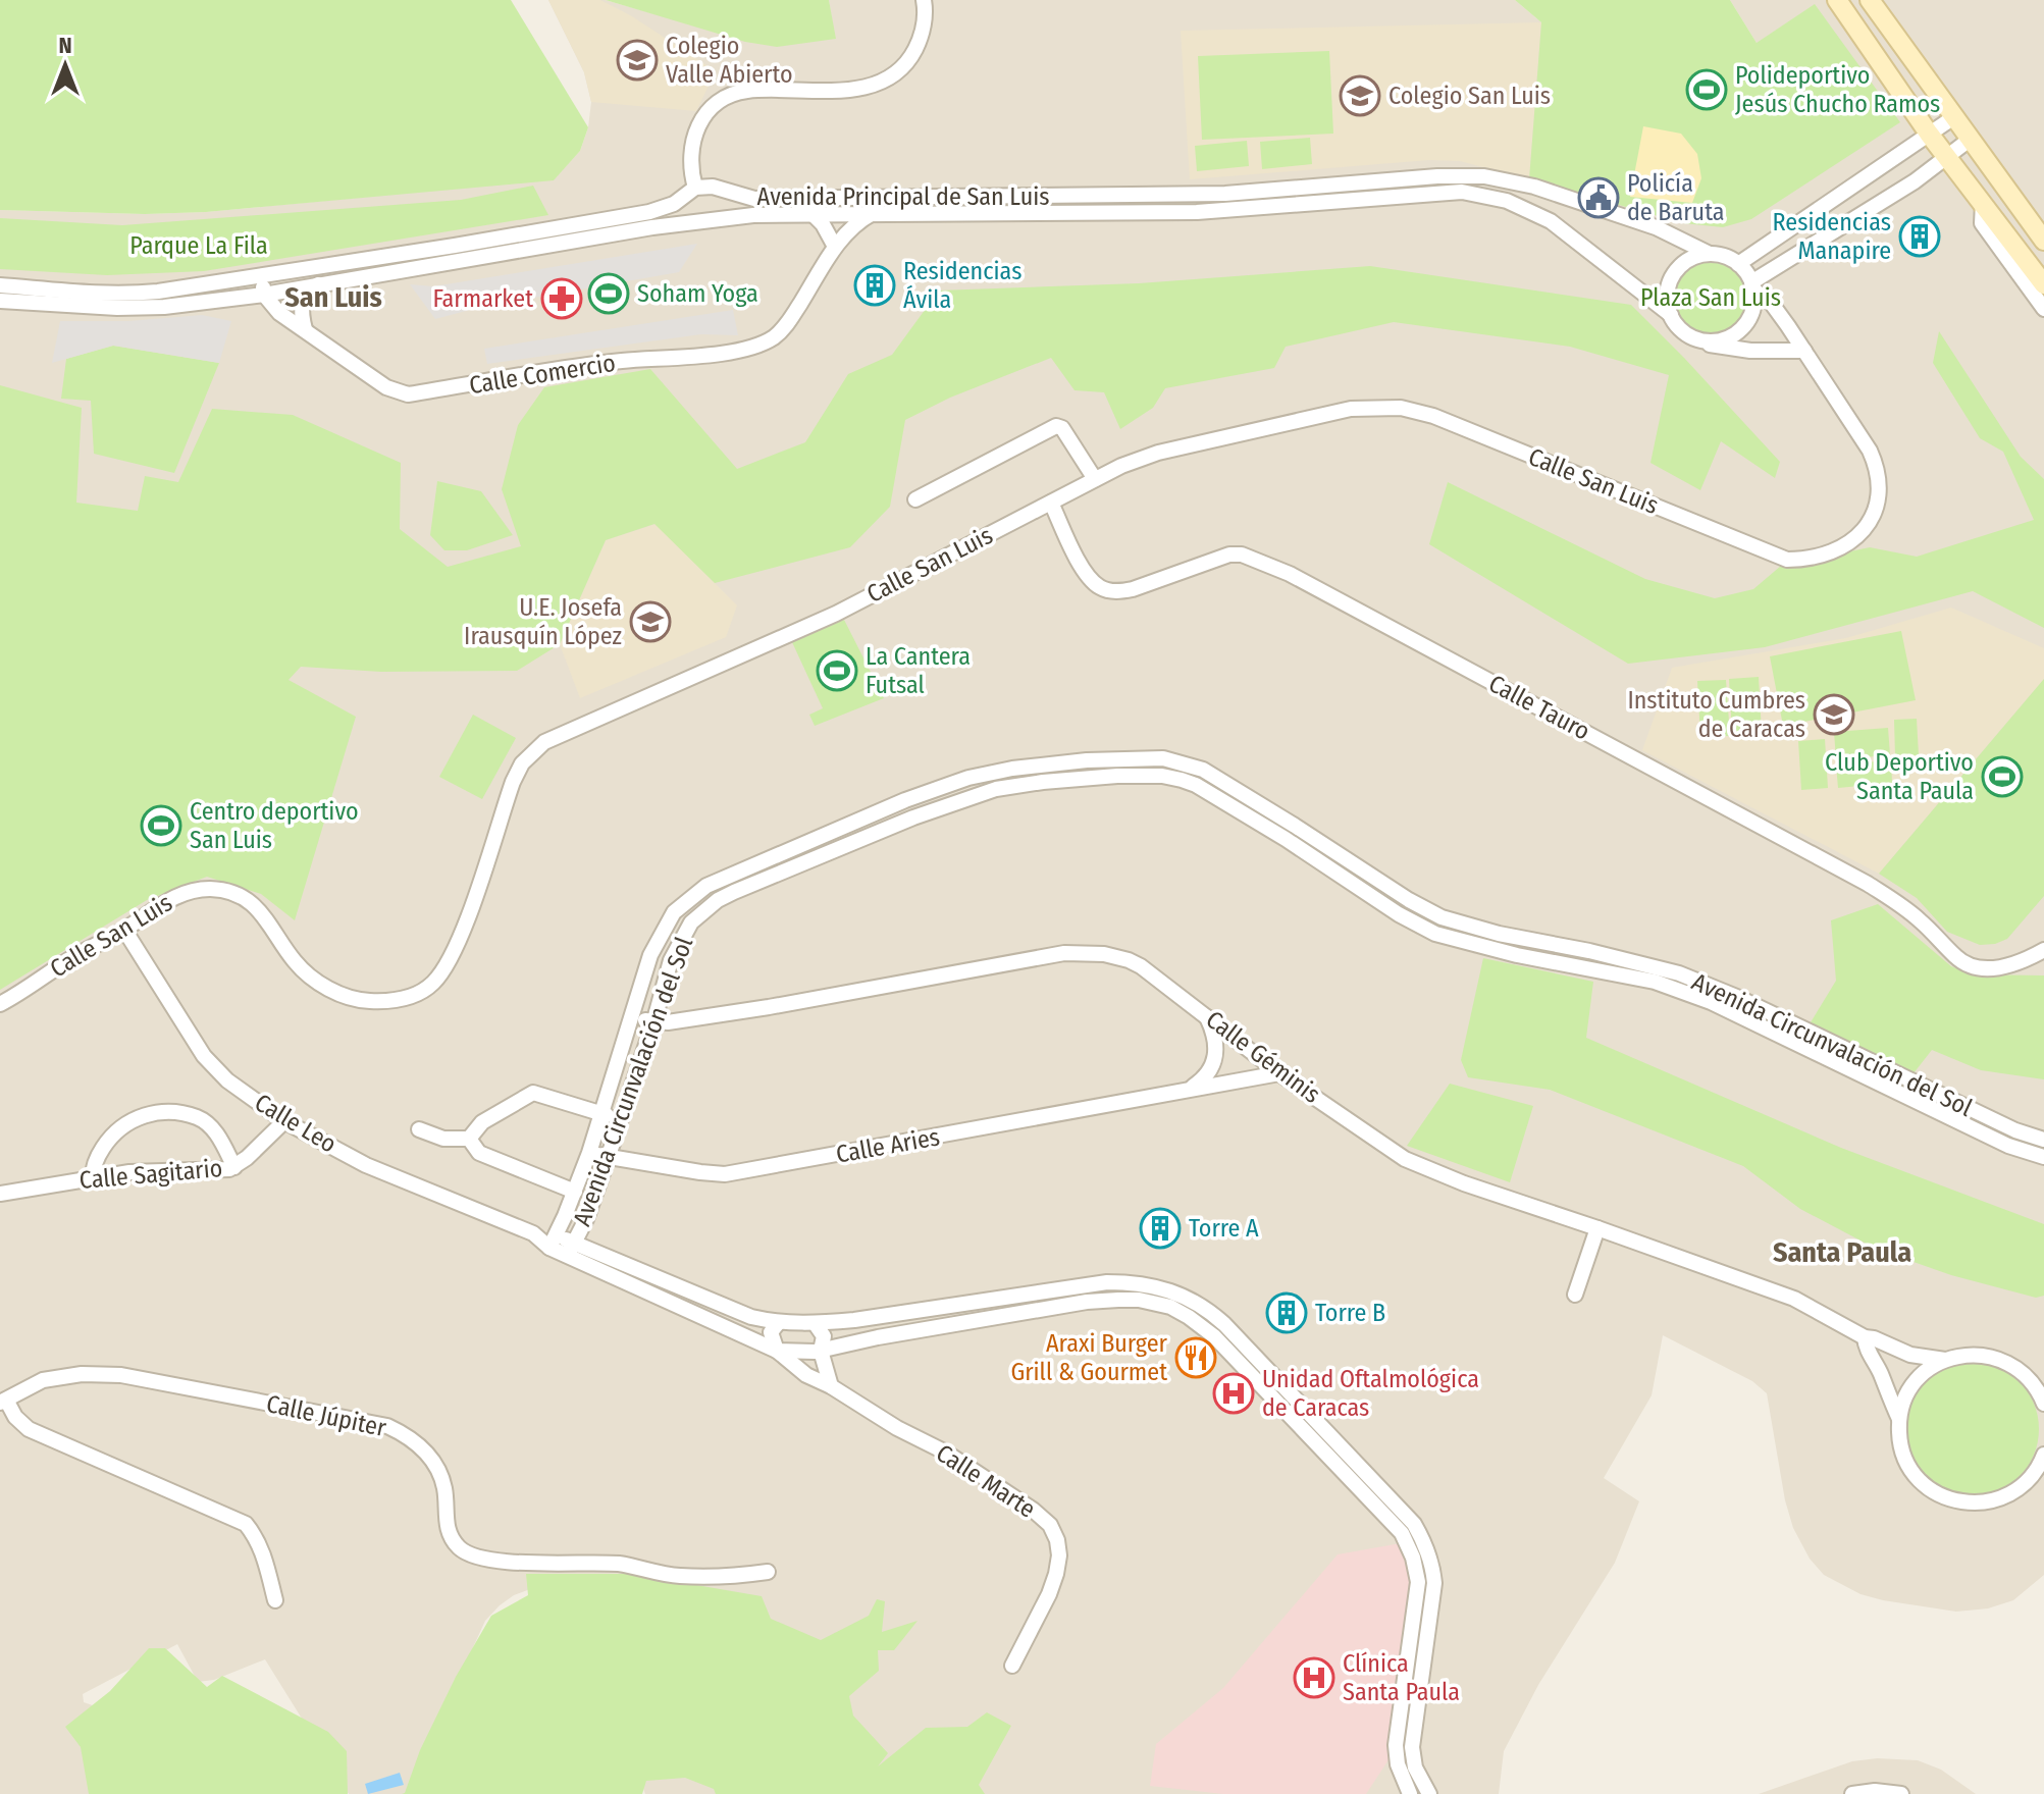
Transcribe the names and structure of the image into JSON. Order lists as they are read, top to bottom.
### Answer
{
  "streets": {
    "street": [
      "Avenida Principal de San Luis",
      "Calle Comercio",
      "Calle San Luis",
      "Calle Tauro",
      "Avenida Circunvalación del Sol",
      "Calle Géminis",
      "Calle Leo",
      "Calle Aries",
      "Calle Sagitario",
      "Calle Júpiter",
      "Calle Marte"
    ]
  },
  "crossings": [
    ["Avenida Principal de San Luis", "Calle Comercio"],
    ["Avenida Principal de San Luis", "Calle San Luis"],
    ["Calle San Luis", "Calle Tauro"],
    ["Calle San Luis", "Calle Leo"],
    ["Avenida Circunvalación del Sol", "Calle Géminis"],
    ["Avenida Circunvalación del Sol", "Calle Leo"],
    ["Avenida Circunvalación del Sol", "Calle Aries"],
    ["Avenida Circunvalación del Sol", "Calle Marte"],
    ["Calle Géminis", "Calle Aries"],
    ["Calle Leo", "Calle Sagitario"]
  ],
  "districts": ["San Luis", "Santa Paula"],
  "parks": ["Parque La Fila", "Plaza San Luis"],
  "places": {
    "school or university": [
      "Colegio Valle Abierto",
      "Colegio San Luis",
      "U.E. Josefa Irausquín López",
      "Instituto Cumbres de Caracas"
    ],
    "sports": [
      "Polideportivo Jesús Chucho Ramos",
      "Soham Yoga",
      "La Cantera Futsal",
      "Club Deportivo Santa Paula",
      "Centro deportivo San Luis"
    ],
    "public building": ["Policía de Baruta"],
    "building": [
      "Residencias Manapire",
      "Residencias Ávila",
      "Torre A",
      "Torre B"
    ],
    "pharmacy": ["Farmarket"],
    "restaurant": ["Araxi Burger Grill & Gourmet"],
    "hospital": ["Unidad Oftalmológica de Caracas", "Clínica Santa Paula"]
  },
  "north": "top"
}
